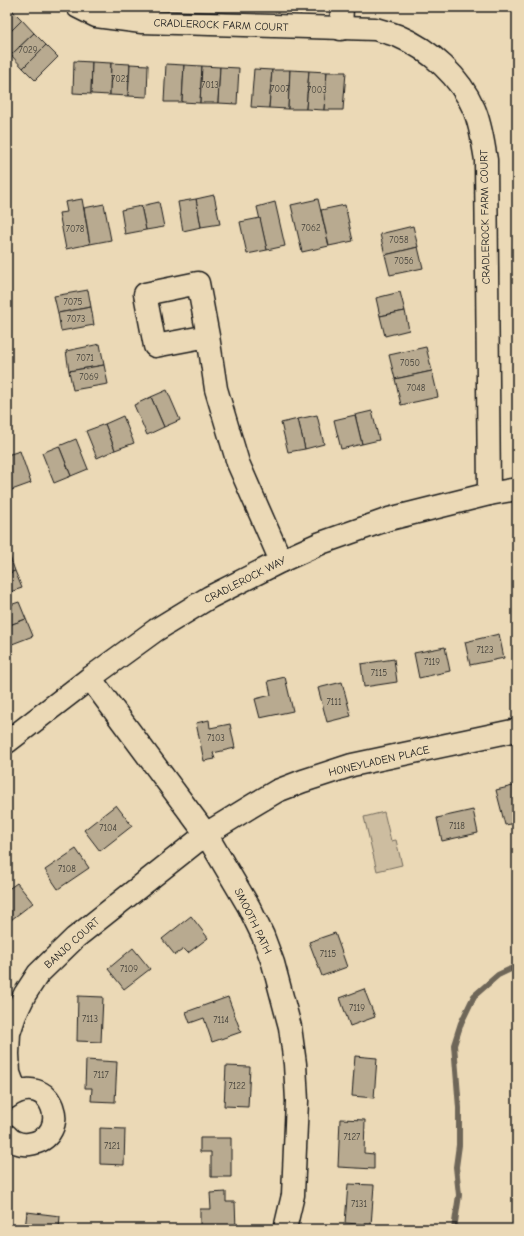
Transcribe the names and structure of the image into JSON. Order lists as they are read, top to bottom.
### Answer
{
  "streets": {
    "street": [
      "CRADLEROCK FARM COURT",
      "CRADLEROCK WAY",
      "HONEYLADEN PLACE",
      "SMOOTH PATH",
      "BANJO COURT"
    ]
  },
  "crossings": [
    ["CRADLEROCK FARM COURT", "CRADLEROCK WAY"],
    ["CRADLEROCK WAY", "SMOOTH PATH"],
    ["HONEYLADEN PLACE", "SMOOTH PATH"],
    ["HONEYLADEN PLACE", "BANJO COURT"],
    ["SMOOTH PATH", "BANJO COURT"]
  ],
  "house_numbers": [
    "7029",
    "7021",
    "7013",
    "7007",
    "7003",
    "7062",
    "7078",
    "7058",
    "7056",
    "7075",
    "7073",
    "7071",
    "7050",
    "7069",
    "7048",
    "7123",
    "7119",
    "7115",
    "7111",
    "7103",
    "7118",
    "7104",
    "7108",
    "7115",
    "7109",
    "7119",
    "7113",
    "7114",
    "7117",
    "7122",
    "7127",
    "7121",
    "7131"
  ]
}
